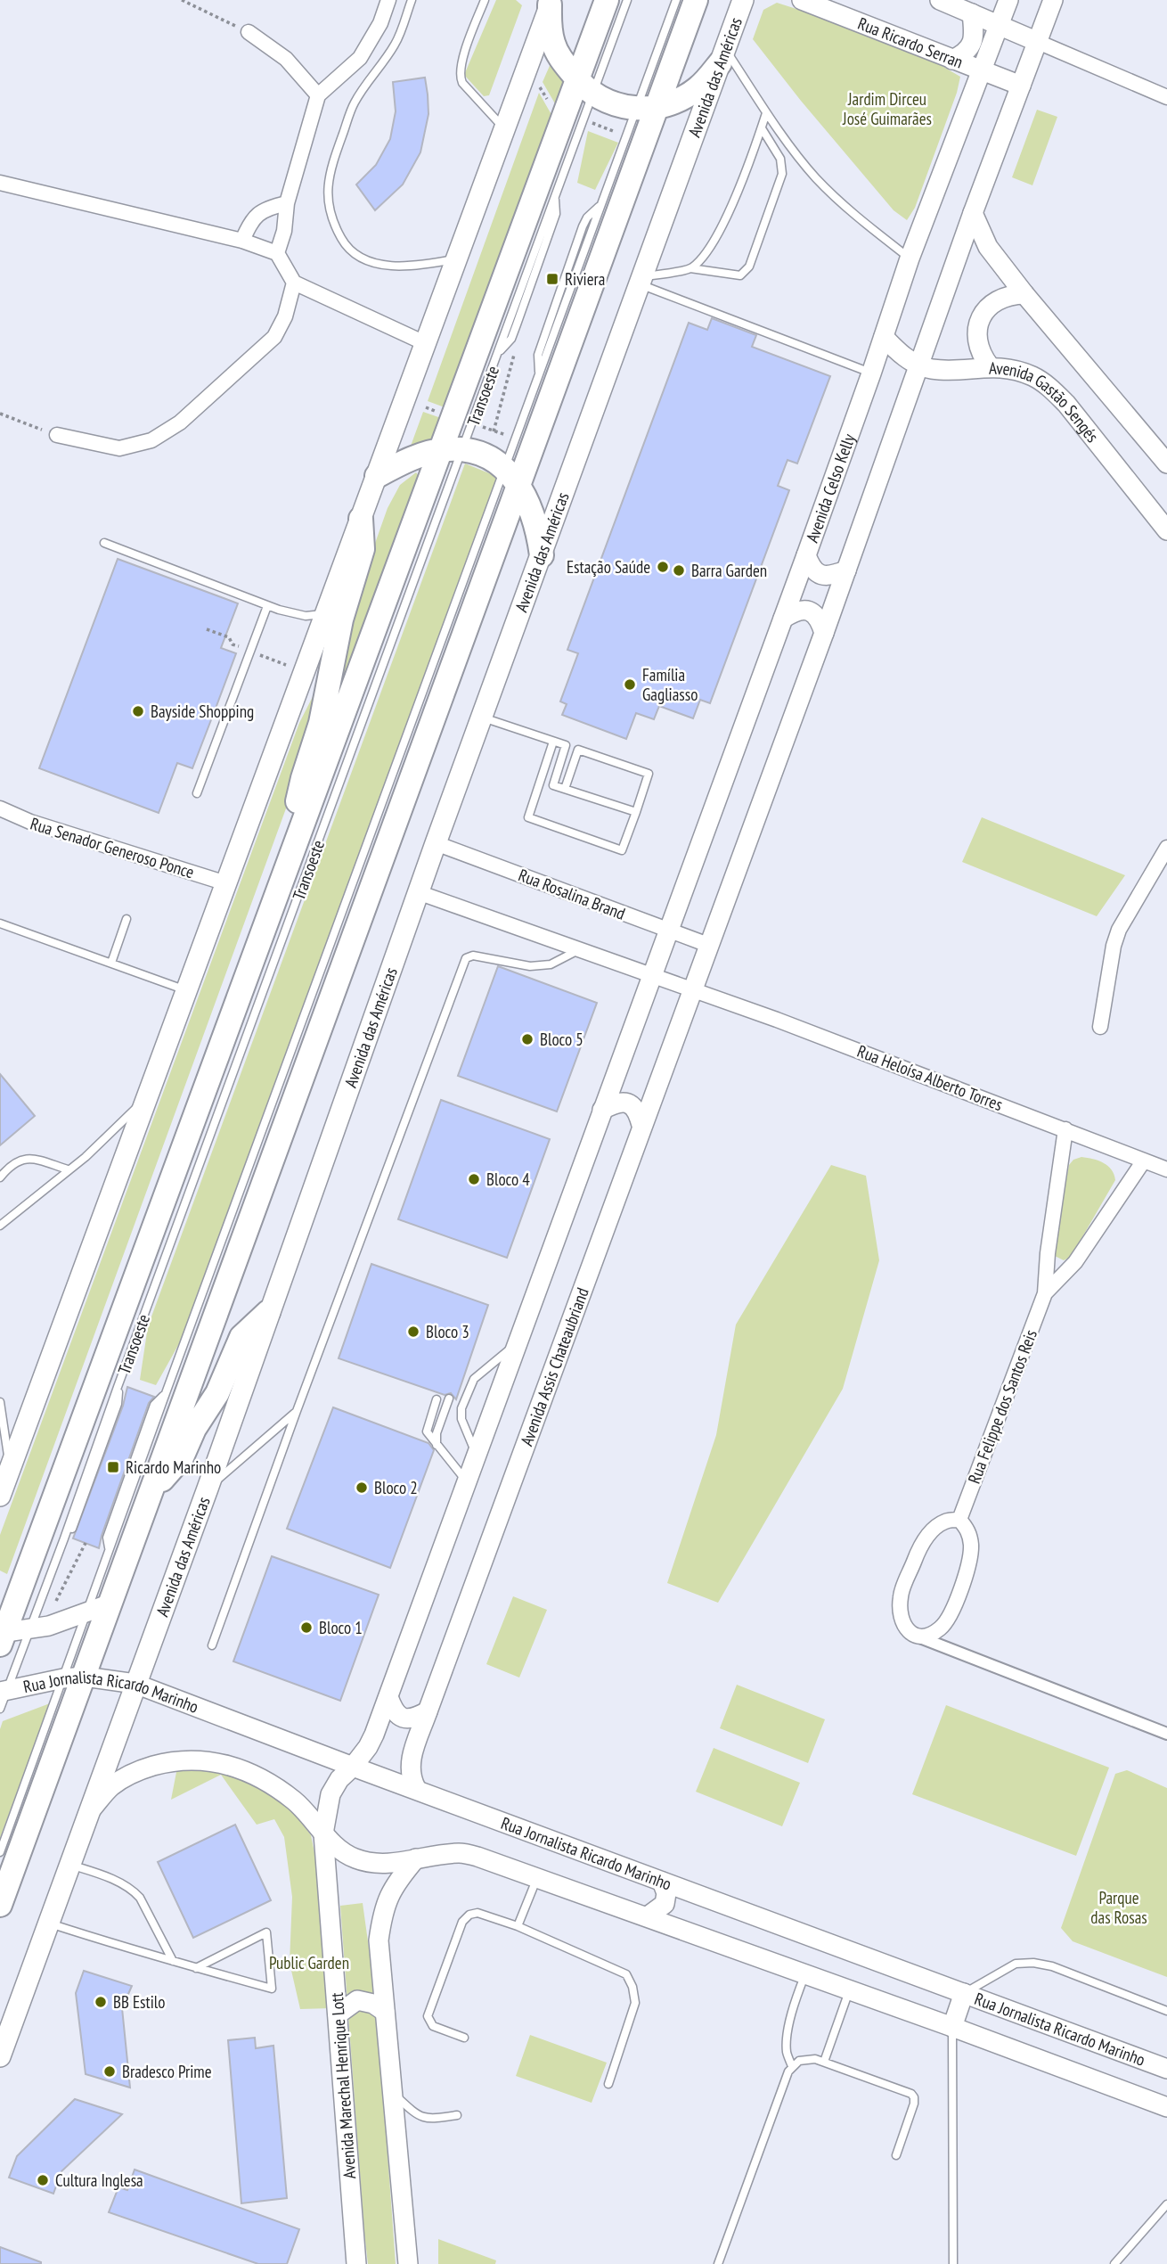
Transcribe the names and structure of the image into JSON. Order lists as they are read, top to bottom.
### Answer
{
  "streets": {
    "main road": ["Avenida das Américas"],
    "street": [
      "Rua Ricardo Serran",
      "Avenida Gastão Sengés",
      "Avenida Celso Kelly",
      "Rua Senador Generoso Ponce",
      "Rua Rosalina Brand",
      "Rua Heloísa Alberto Torres",
      "Avenida Assis Chateaubriand",
      "Rua Felippe dos Santos Reis",
      "Rua Jornalista Ricardo Marinho",
      "Avenida Marechal Henrique Lott"
    ],
    "lane": ["Transoeste"]
  },
  "crossings": [
    ["Rua Ricardo Serran", "Avenida Celso Kelly"],
    ["Avenida das Américas", "Rua Rosalina Brand"],
    ["Avenida das Américas", "Rua Jornalista Ricardo Marinho"],
    ["Transoeste", "Rua Jornalista Ricardo Marinho"],
    ["Avenida Celso Kelly", "Rua Rosalina Brand"],
    ["Rua Rosalina Brand", "Avenida Assis Chateaubriand"],
    ["Rua Heloísa Alberto Torres", "Avenida Assis Chateaubriand"],
    ["Rua Heloísa Alberto Torres", "Rua Felippe dos Santos Reis"],
    ["Avenida Assis Chateaubriand", "Rua Jornalista Ricardo Marinho"],
    ["Rua Jornalista Ricardo Marinho", "Avenida Marechal Henrique Lott"]
  ],
  "parks": ["Jardim Dirceu José Guimarães", "Parque das Rosas", "Public Garden"],
  "places": {
    "transit": ["Riviera", "Ricardo Marinho"],
    "other": [
      "Estação Saúde",
      "Barra Garden",
      "Família Gagliasso",
      "Bayside Shopping",
      "Bloco 5",
      "Bloco 4",
      "Bloco 3",
      "Bloco 2",
      "Bloco 1",
      "BB Estilo",
      "Bradesco Prime",
      "Cultura Inglesa"
    ]
  }
}
